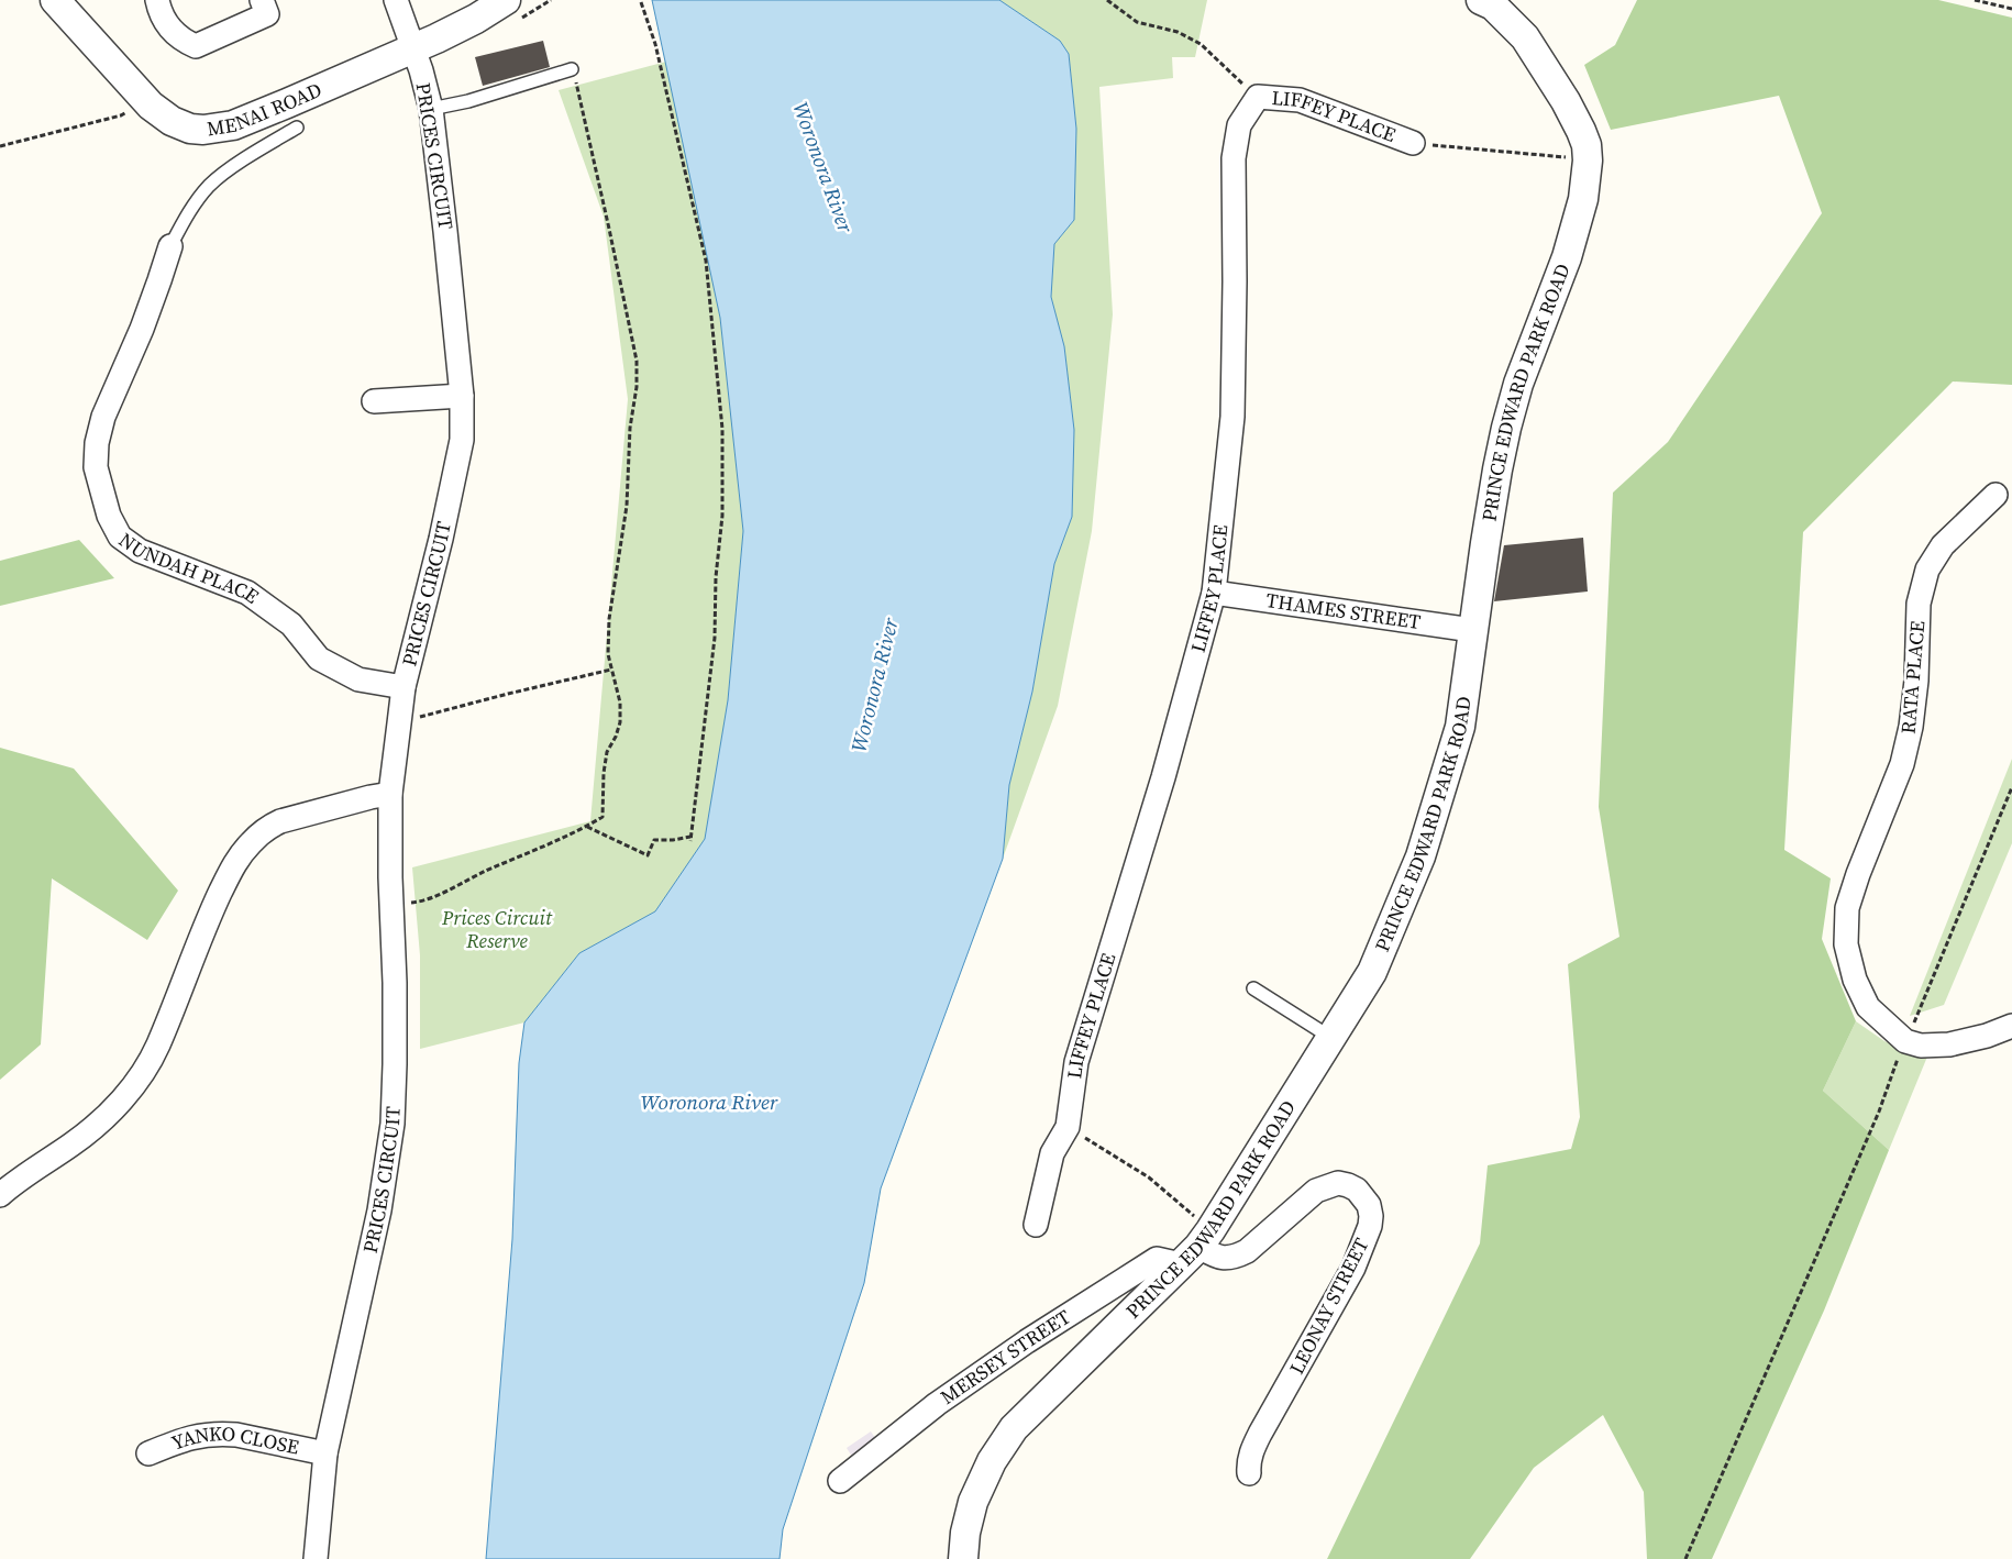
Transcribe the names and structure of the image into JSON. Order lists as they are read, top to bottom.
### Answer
{
  "streets": {
    "street": [
      "MENAI ROAD",
      "LIFFEY PLACE",
      "PRICES CIRCUIT",
      "PRINCE EDWARD PARK ROAD",
      "NUNDAH PLACE",
      "THAMES STREET",
      "RATA PLACE",
      "LEONAY STREET",
      "MERSEY STREET",
      "YANKO CLOSE"
    ]
  },
  "crossings": [
    ["MENAI ROAD", "PRICES CIRCUIT"],
    ["LIFFEY PLACE", "THAMES STREET"],
    ["PRICES CIRCUIT", "NUNDAH PLACE"],
    ["PRICES CIRCUIT", "YANKO CLOSE"],
    ["PRINCE EDWARD PARK ROAD", "THAMES STREET"],
    ["PRINCE EDWARD PARK ROAD", "LEONAY STREET"],
    ["PRINCE EDWARD PARK ROAD", "MERSEY STREET"],
    ["LEONAY STREET", "MERSEY STREET"]
  ],
  "water": ["Woronora River"],
  "parks": ["Prices Circuit Reserve"]
}
